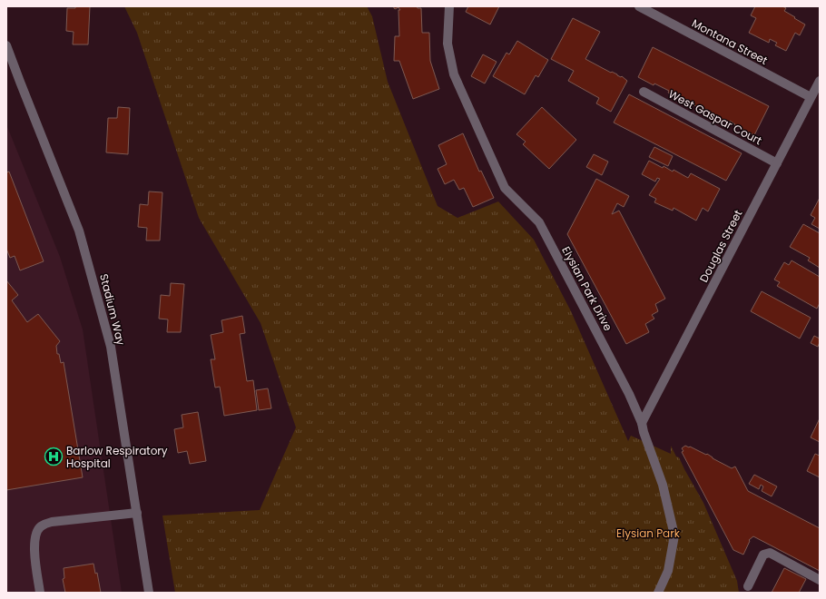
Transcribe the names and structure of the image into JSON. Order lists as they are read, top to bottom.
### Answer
{
  "streets": {
    "street": [
      "Montana Street",
      "West Gaspar Court",
      "Douglas Street",
      "Elysian Park Drive",
      "Stadium Way"
    ]
  },
  "crossings": [
    ["Montana Street", "Douglas Street"],
    ["West Gaspar Court", "Douglas Street"],
    ["Douglas Street", "Elysian Park Drive"]
  ],
  "parks": ["Elysian Park"],
  "places": {
    "hospital": ["Barlow Respiratory Hospital"]
  }
}
